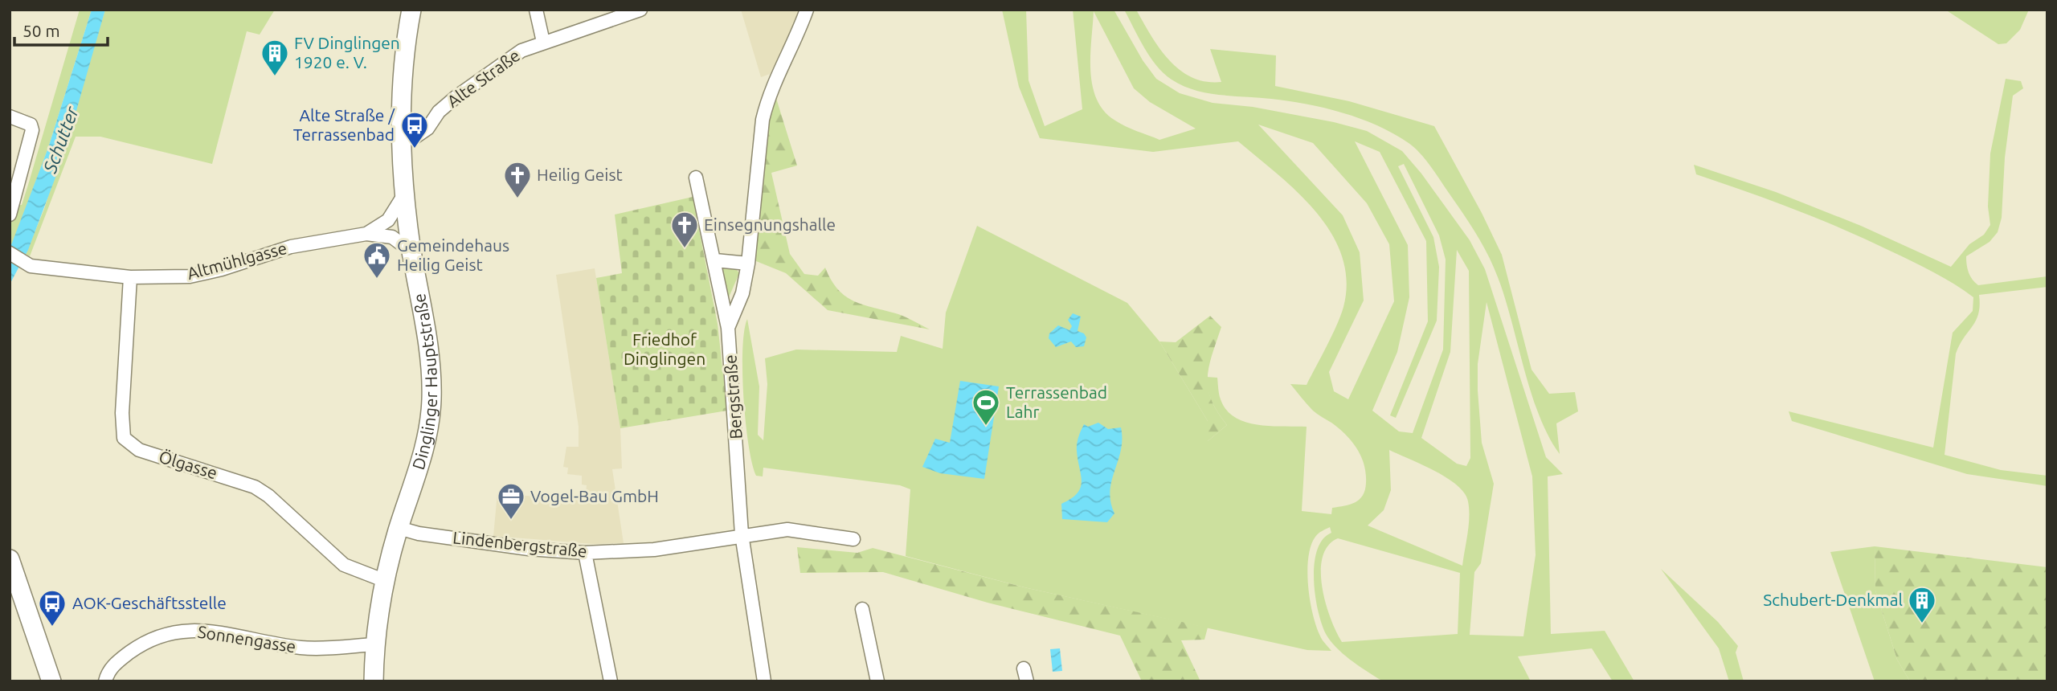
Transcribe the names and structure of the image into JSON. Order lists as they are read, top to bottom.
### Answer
{
  "streets": {
    "street": [
      "Alte Straße",
      "Altmühlgasse",
      "Dinglinger Hauptstraße",
      "Bergstraße",
      "Ölgasse",
      "Lindenbergstraße",
      "Sonnengasse"
    ]
  },
  "crossings": [
    ["Alte Straße", "Dinglinger Hauptstraße"],
    ["Altmühlgasse", "Dinglinger Hauptstraße"],
    ["Altmühlgasse", "Ölgasse"],
    ["Dinglinger Hauptstraße", "Ölgasse"],
    ["Dinglinger Hauptstraße", "Lindenbergstraße"],
    ["Dinglinger Hauptstraße", "Sonnengasse"],
    ["Bergstraße", "Lindenbergstraße"]
  ],
  "water": ["Schutter"],
  "parks": ["Friedhof Dinglingen"],
  "places": {
    "building": ["FV Dinglingen 1920 e. V.", "Schubert-Denkmal"],
    "bus stop": ["Alte Straße / Terrassenbad", "AOK-Geschäftsstelle"],
    "church": ["Heilig Geist", "Einsegnungshalle"],
    "public building": ["Gemeindehaus Heilig Geist"],
    "sports": ["Terrassenbad Lahr"],
    "office": ["Vogel-Bau GmbH"]
  },
  "scale_bar": "50 m"
}
